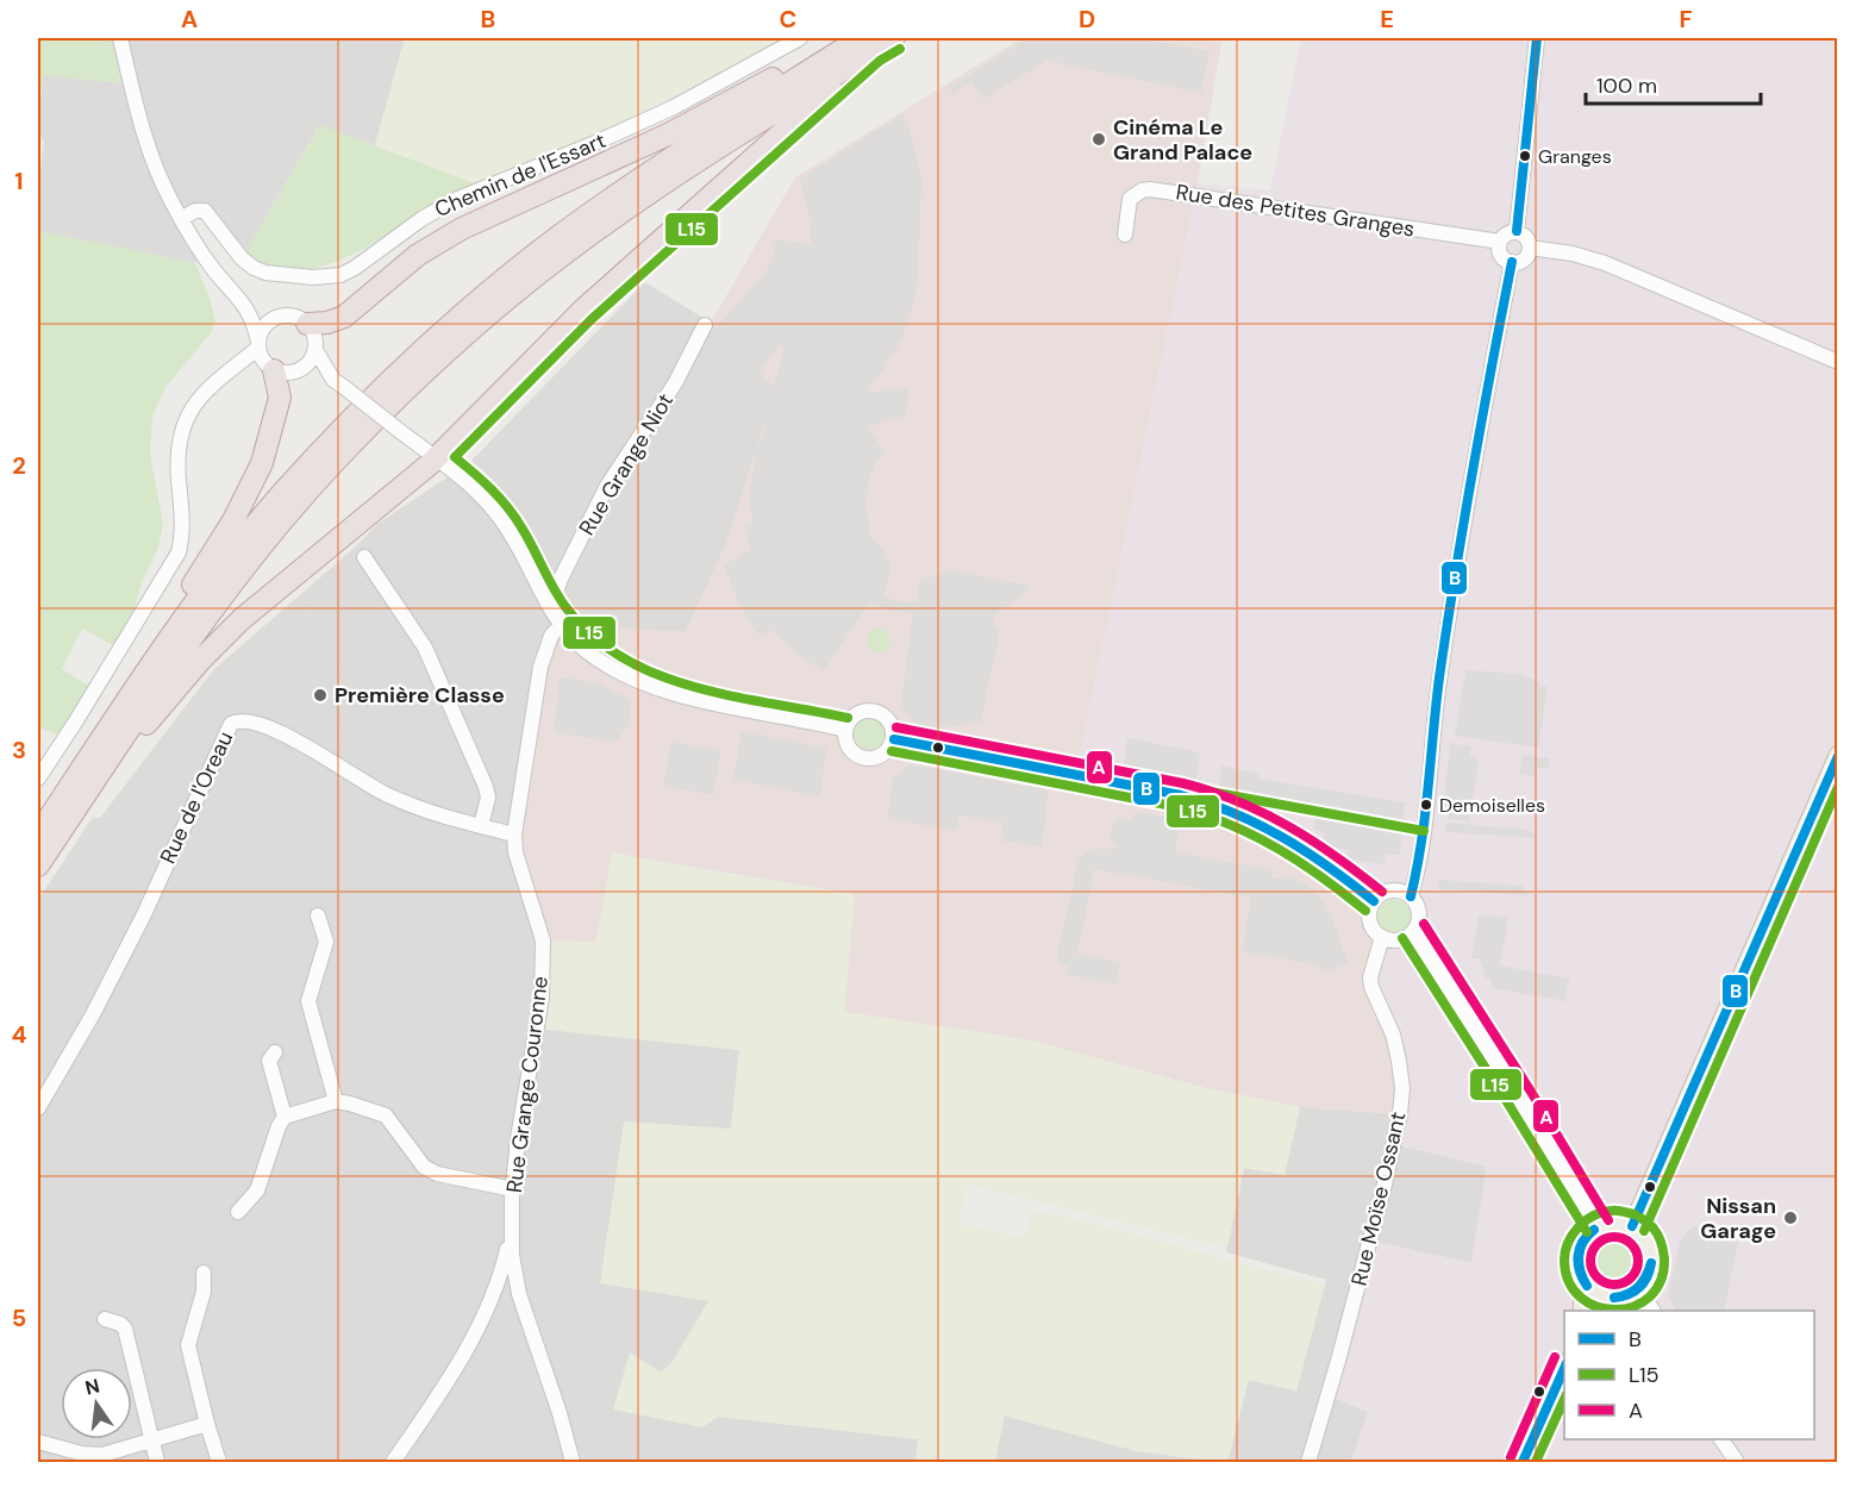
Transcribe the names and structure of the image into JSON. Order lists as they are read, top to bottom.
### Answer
{
  "streets": {
    "street": [
      "Chemin de l'Essart",
      "Rue des Petites Granges",
      "Rue Grange Niot",
      "Rue de l'Oreau",
      "Rue Grange Couronne",
      "Rue Moïse Ossant"
    ]
  },
  "crossings": [
    ["Rue de l'Oreau", "Rue Grange Couronne"]
  ],
  "places": [
    "Cinéma Le Grand Palace",
    "Granges",
    "Première Classe",
    "Demoiselles",
    "Nissan Garage"
  ],
  "lines": ["transit line B", "transit line L15", "transit line A"],
  "legend": ["B", "L15", "A"],
  "scale_bar": "100 m",
  "north": "top",
  "grid": {
    "columns": [
      "A",
      "B",
      "C",
      "D",
      "E",
      "F"
    ],
    "rows": [
      "1",
      "2",
      "3",
      "4",
      "5"
    ]
  }
}
